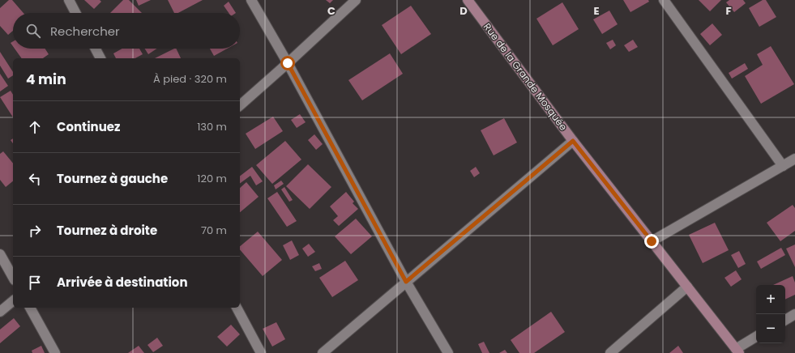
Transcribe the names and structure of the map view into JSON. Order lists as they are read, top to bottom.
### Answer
{
  "streets": {
    "street": ["Rue de la Grande Mosquée"]
  },
  "page": {
    "search": "Rechercher",
    "heading": ["4 min", "À pied · 320 m"],
    "list": [
      ["Continuez", "130 m"],
      ["Tournez à gauche", "120 m"],
      ["Tournez à droite", "70 m"],
      "Arrivée à destination"
    ],
    "map_buttons": ["+", "−"]
  },
  "grid": {
    "columns": [
      "C",
      "D",
      "E",
      "F"
    ]
  }
}
